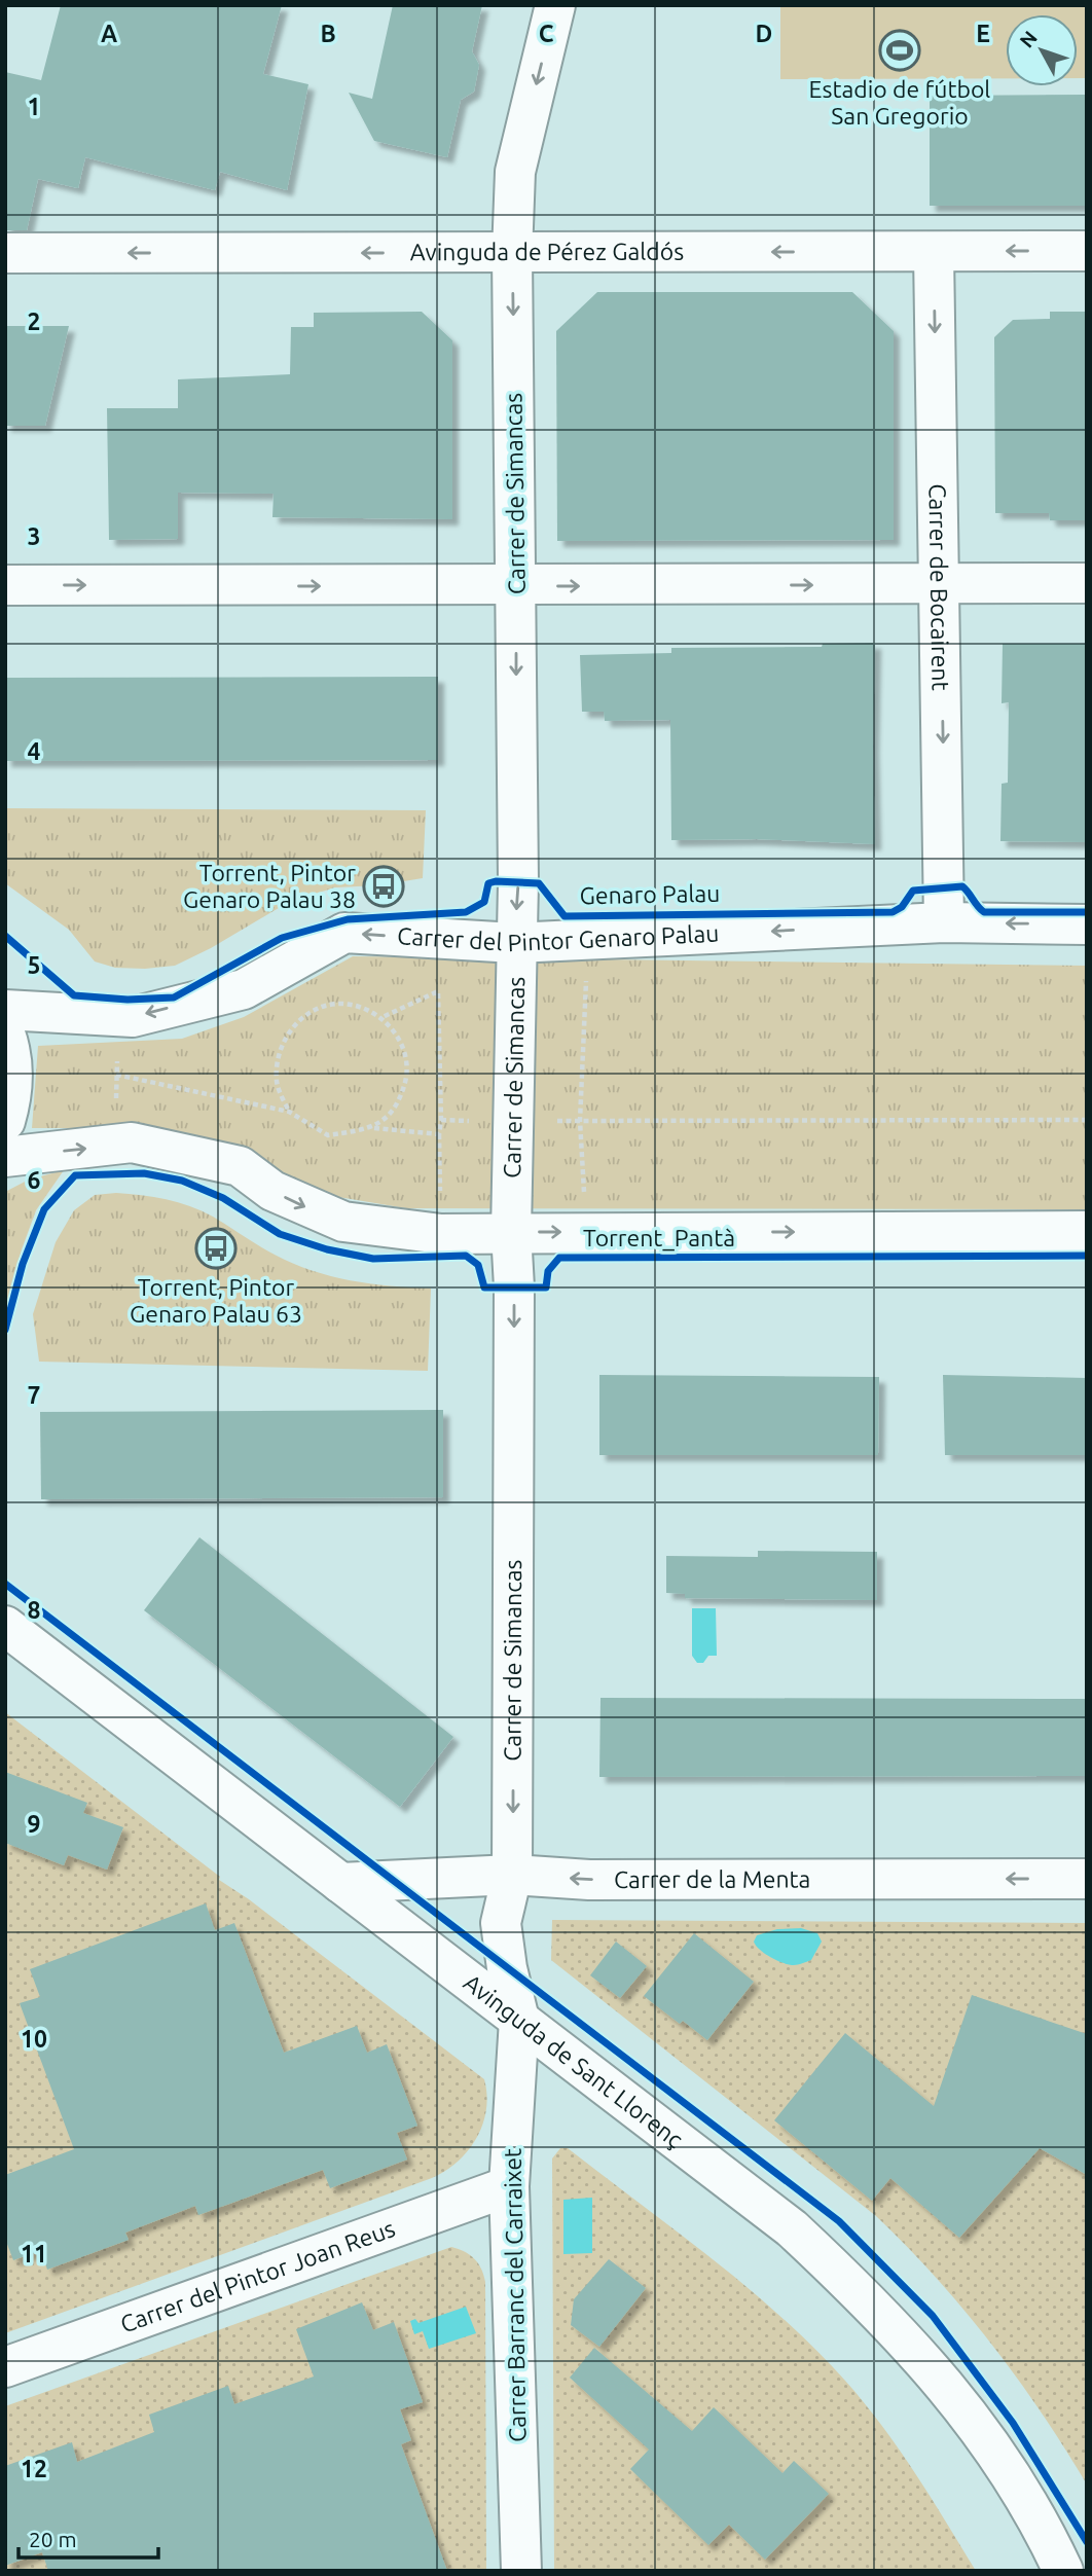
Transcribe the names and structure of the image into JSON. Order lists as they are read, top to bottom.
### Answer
{
  "streets": {
    "street": [
      "Avinguda de Pérez Galdós",
      "Carrer de Simancas",
      "Carrer de Bocairent",
      "Carrer del Pintor Genaro Palau",
      "Carrer de la Menta",
      "Avinguda de Sant Llorenç",
      "Carrer del Pintor Joan Reus",
      "Carrer Barranc del Carraixet"
    ],
    "cycle path": ["Genaro Palau", "Torrent_Pantà"]
  },
  "crossings": [
    ["Avinguda de Pérez Galdós", "Carrer de Simancas"],
    ["Avinguda de Pérez Galdós", "Carrer de Bocairent"],
    ["Carrer de Simancas", "Carrer del Pintor Genaro Palau"],
    ["Carrer de Simancas", "Carrer de la Menta"],
    ["Carrer de Simancas", "Avinguda de Sant Llorenç"],
    ["Carrer de Simancas", "Carrer Barranc del Carraixet"],
    ["Carrer de Bocairent", "Carrer del Pintor Genaro Palau"],
    ["Carrer de la Menta", "Avinguda de Sant Llorenç"],
    ["Avinguda de Sant Llorenç", "Carrer Barranc del Carraixet"],
    ["Carrer del Pintor Joan Reus", "Carrer Barranc del Carraixet"]
  ],
  "one_way": ["Carrer de Simancas", "Carrer de Bocairent", "Carrer de la Menta"],
  "places": {
    "sports": ["Estadio de fútbol San Gregorio"],
    "bus stop": ["Torrent, Pintor Genaro Palau 38", "Torrent, Pintor Genaro Palau 63"]
  },
  "scale_bar": "20 m",
  "north": "top left",
  "grid": {
    "columns": [
      "A",
      "B",
      "C",
      "D",
      "E"
    ],
    "rows": [
      "1",
      "2",
      "3",
      "4",
      "5",
      "6",
      "7",
      "8",
      "9",
      "10",
      "11",
      "12"
    ]
  }
}
